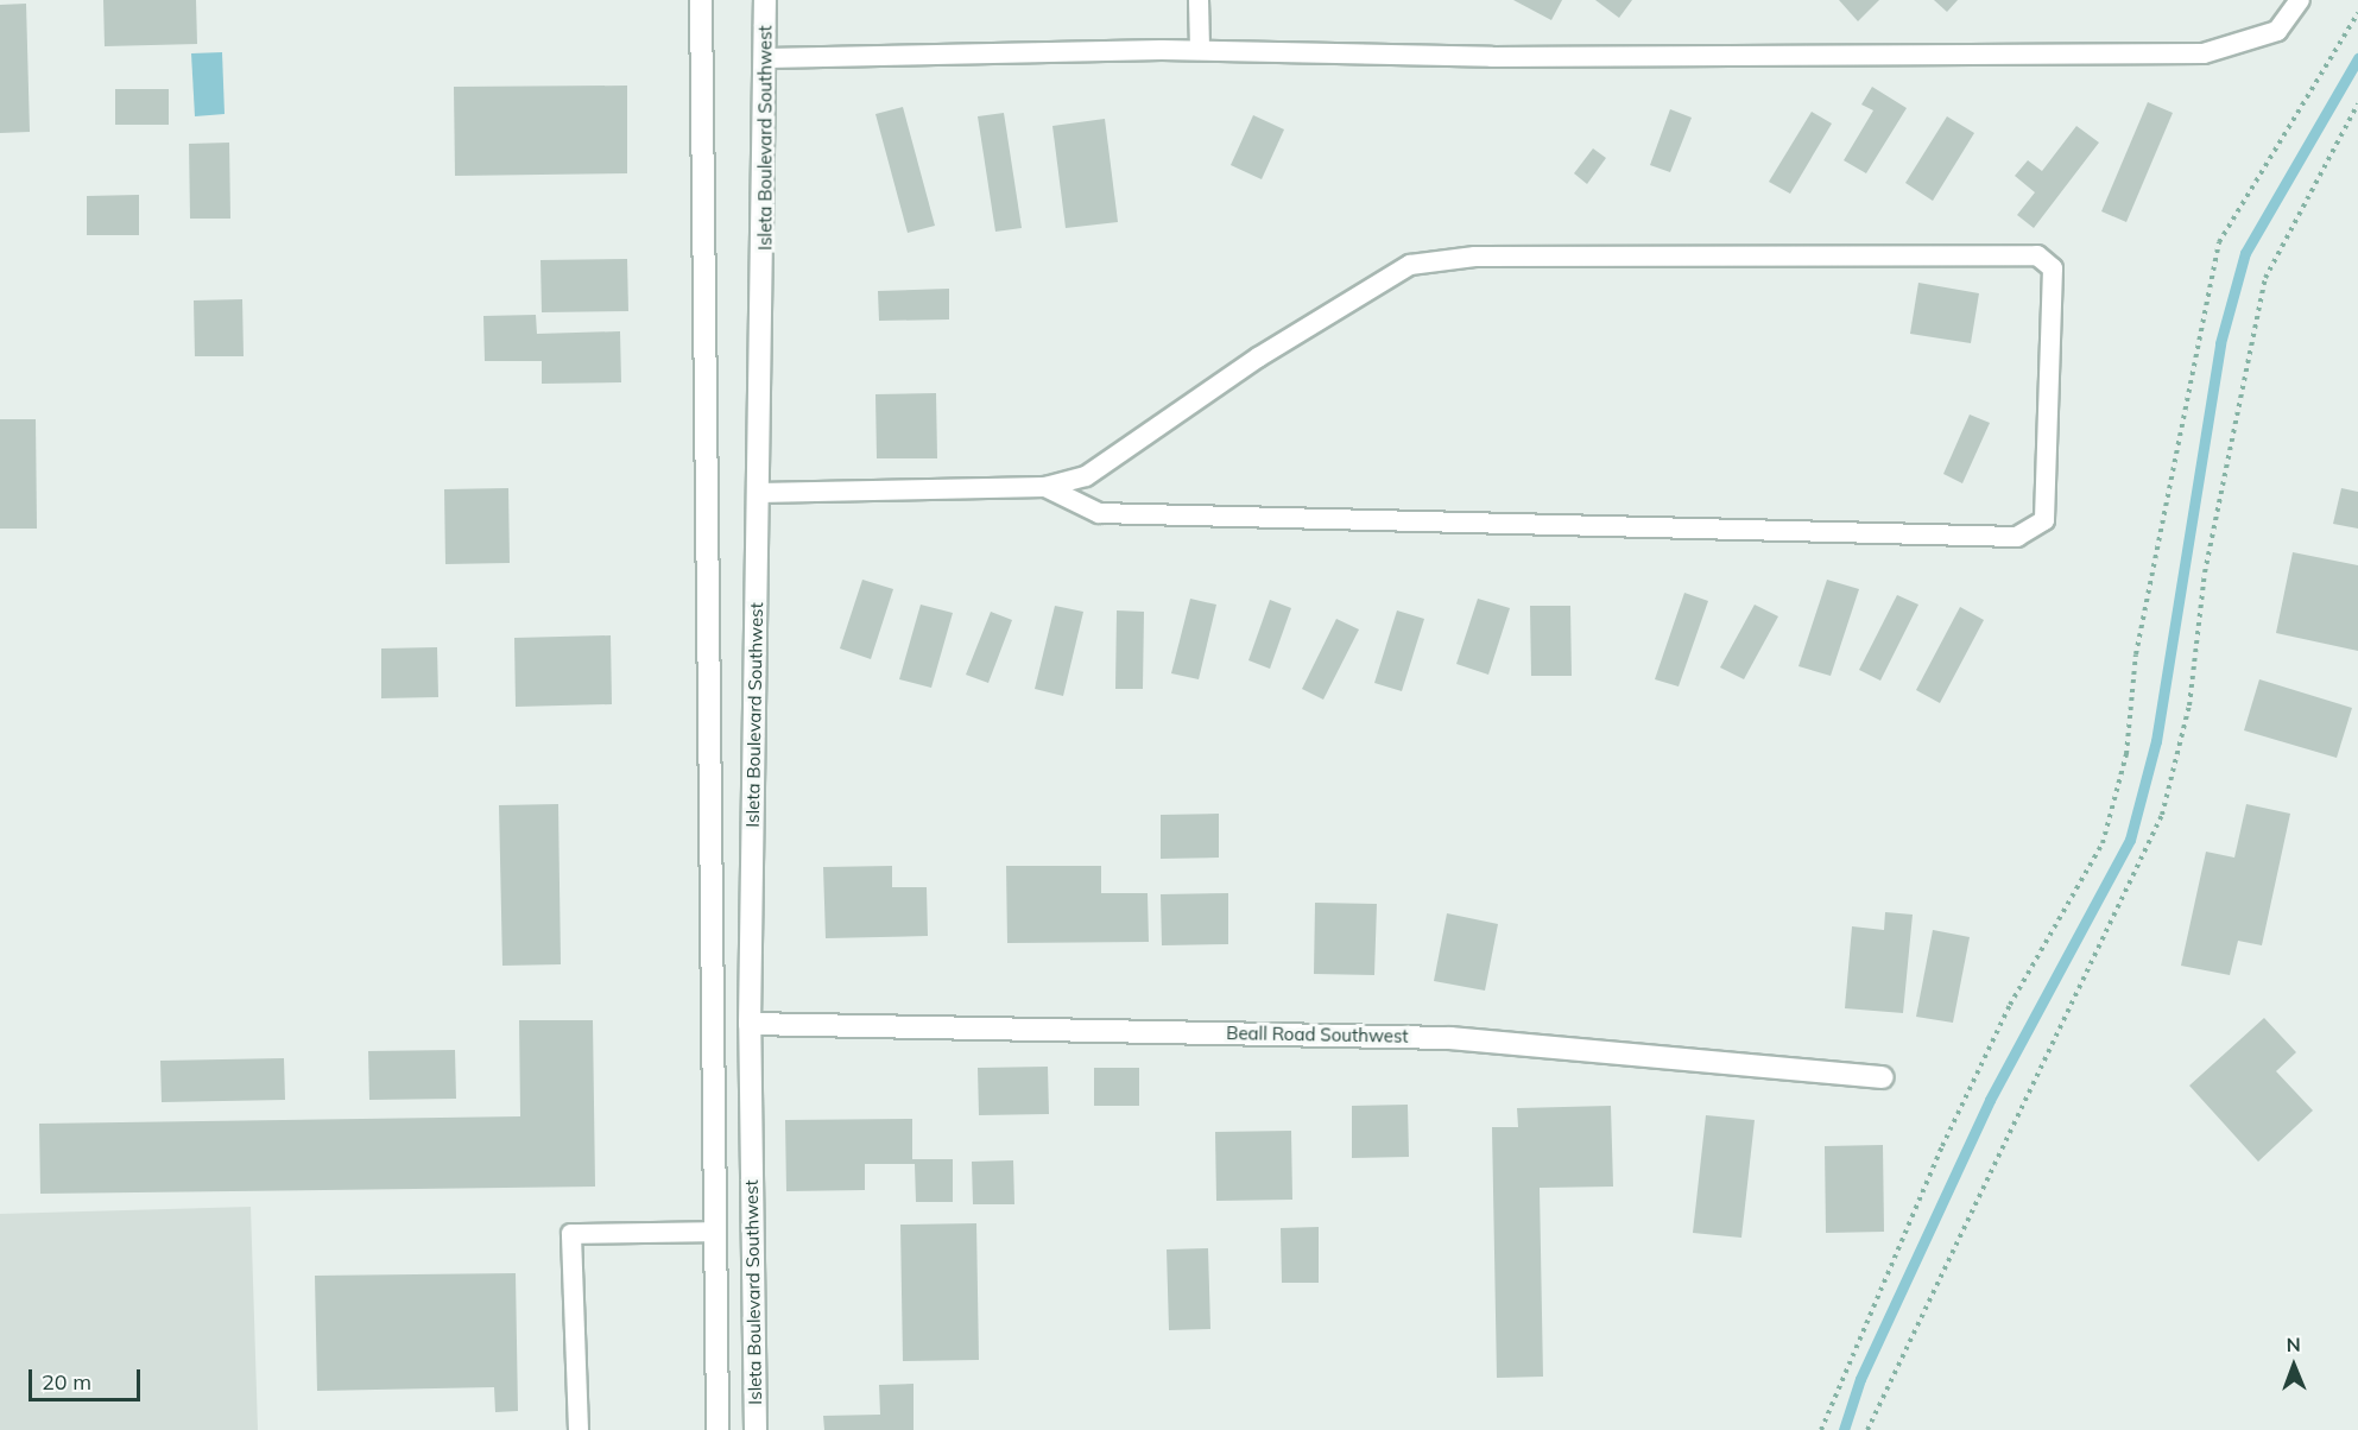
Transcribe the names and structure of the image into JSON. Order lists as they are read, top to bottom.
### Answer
{
  "streets": {
    "main road": ["Isleta Boulevard Southwest", "Beall Road Southwest"]
  },
  "crossings": [
    ["Isleta Boulevard Southwest", "Beall Road Southwest"]
  ],
  "scale_bar": "20 m",
  "north": "top"
}
